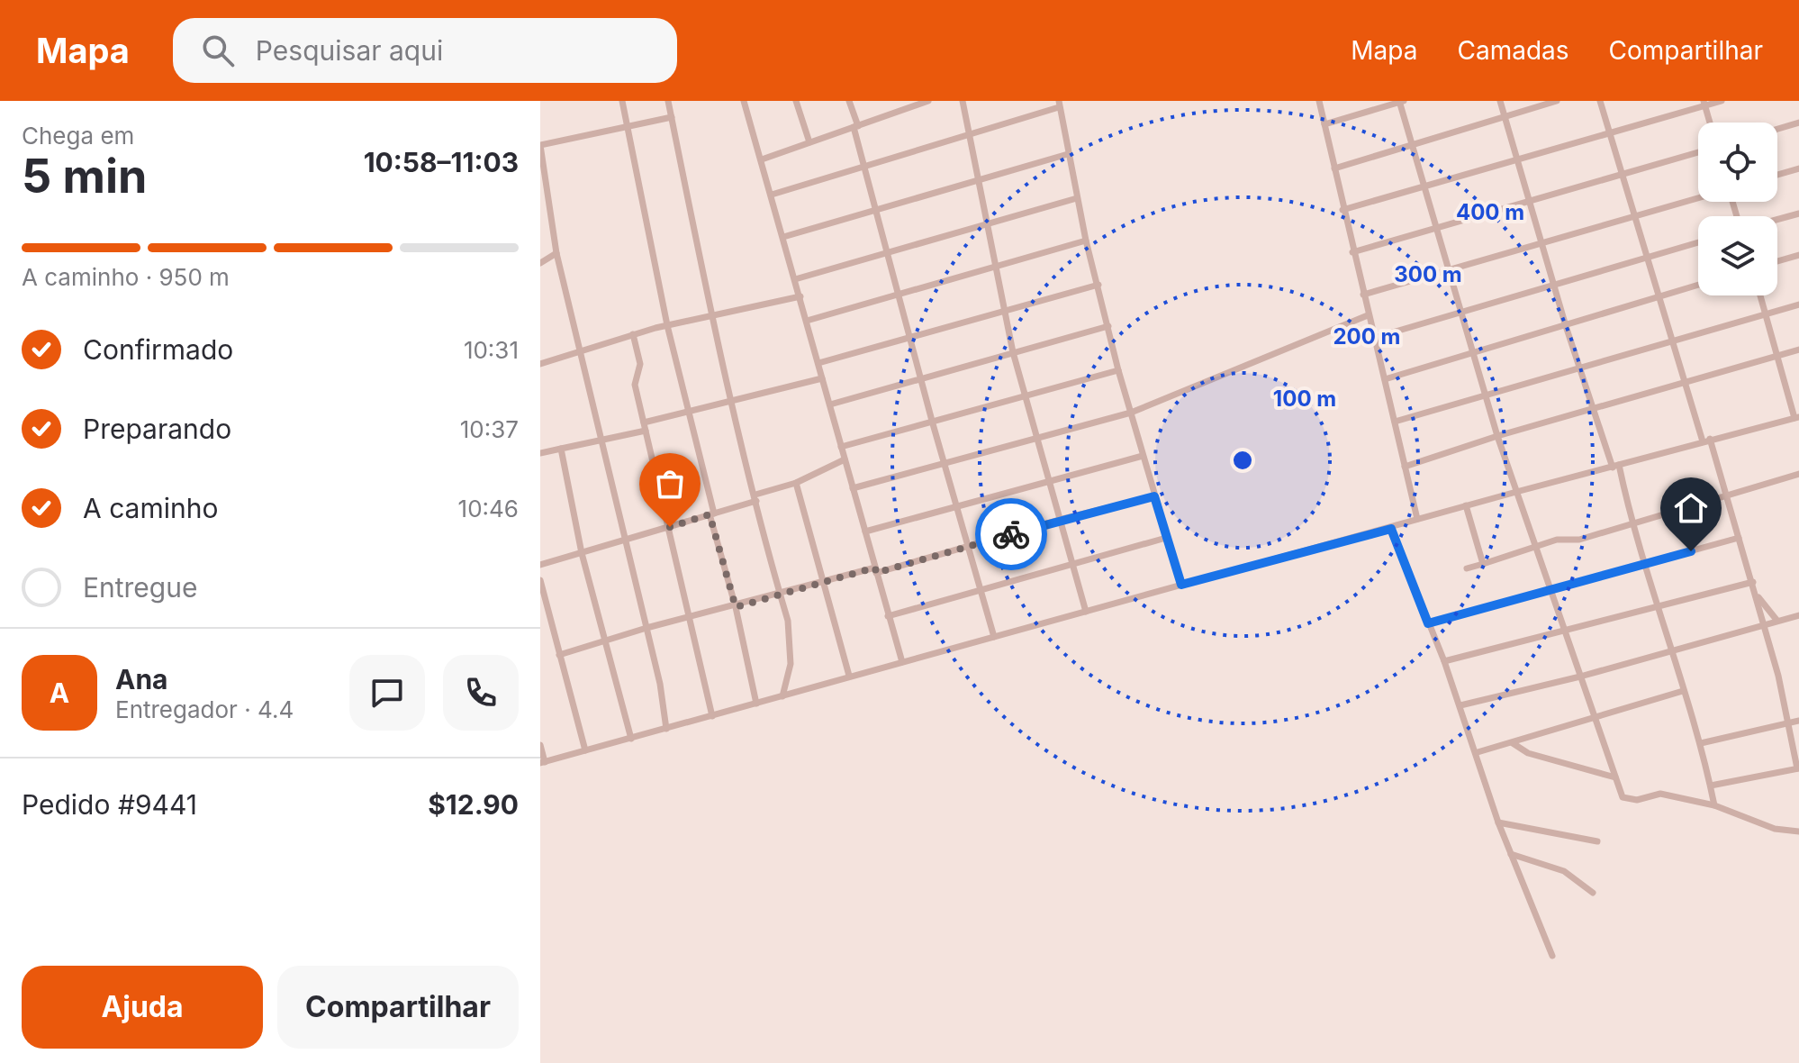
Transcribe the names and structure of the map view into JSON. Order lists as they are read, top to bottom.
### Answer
{
  "page": {
    "header": "Mapa",
    "search": "Pesquisar aqui",
    "nav": ["Mapa", "Camadas", "Compartilhar"],
    "heading": ["5 min", "Chega em", "10:58–11:03"],
    "panel": [
      "Ana",
      "Entregador · 4.4",
      "Pedido #9441",
      "$12.90"
    ],
    "bar": "A caminho · 950 m",
    "list": [
      ["Confirmado", "10:31"],
      ["Preparando", "10:37"],
      ["A caminho", "10:46"],
      "Entregue"
    ],
    "round": "A",
    "buttons": ["Ajuda", "Compartilhar"]
  },
  "rings": [
    "400 m",
    "300 m",
    "200 m",
    "100 m"
  ]
}
